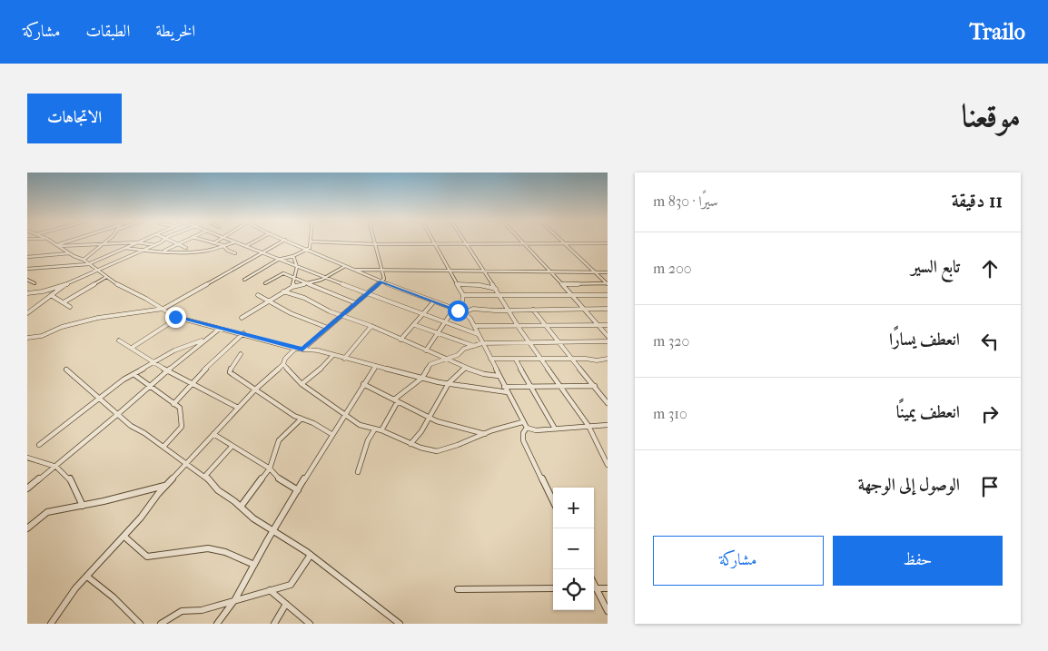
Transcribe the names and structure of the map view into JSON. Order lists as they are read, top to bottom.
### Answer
{
  "page": {
    "header": "Trailo",
    "nav": ["الخريطة", "الطبقات", "مشاركة"],
    "title": "موقعنا",
    "buttons": [
      "الاتجاهات",
      ["حفظ", "مشاركة"]
    ],
    "heading": ["11 دقيقة", "سيرًا · 830 m"],
    "list": [
      ["تابع السير", "200 m"],
      ["انعطف يسارًا", "320 m"],
      ["انعطف يمينًا", "310 m"],
      "الوصول إلى الوجهة"
    ],
    "map_buttons": ["+", "−"]
  }
}
